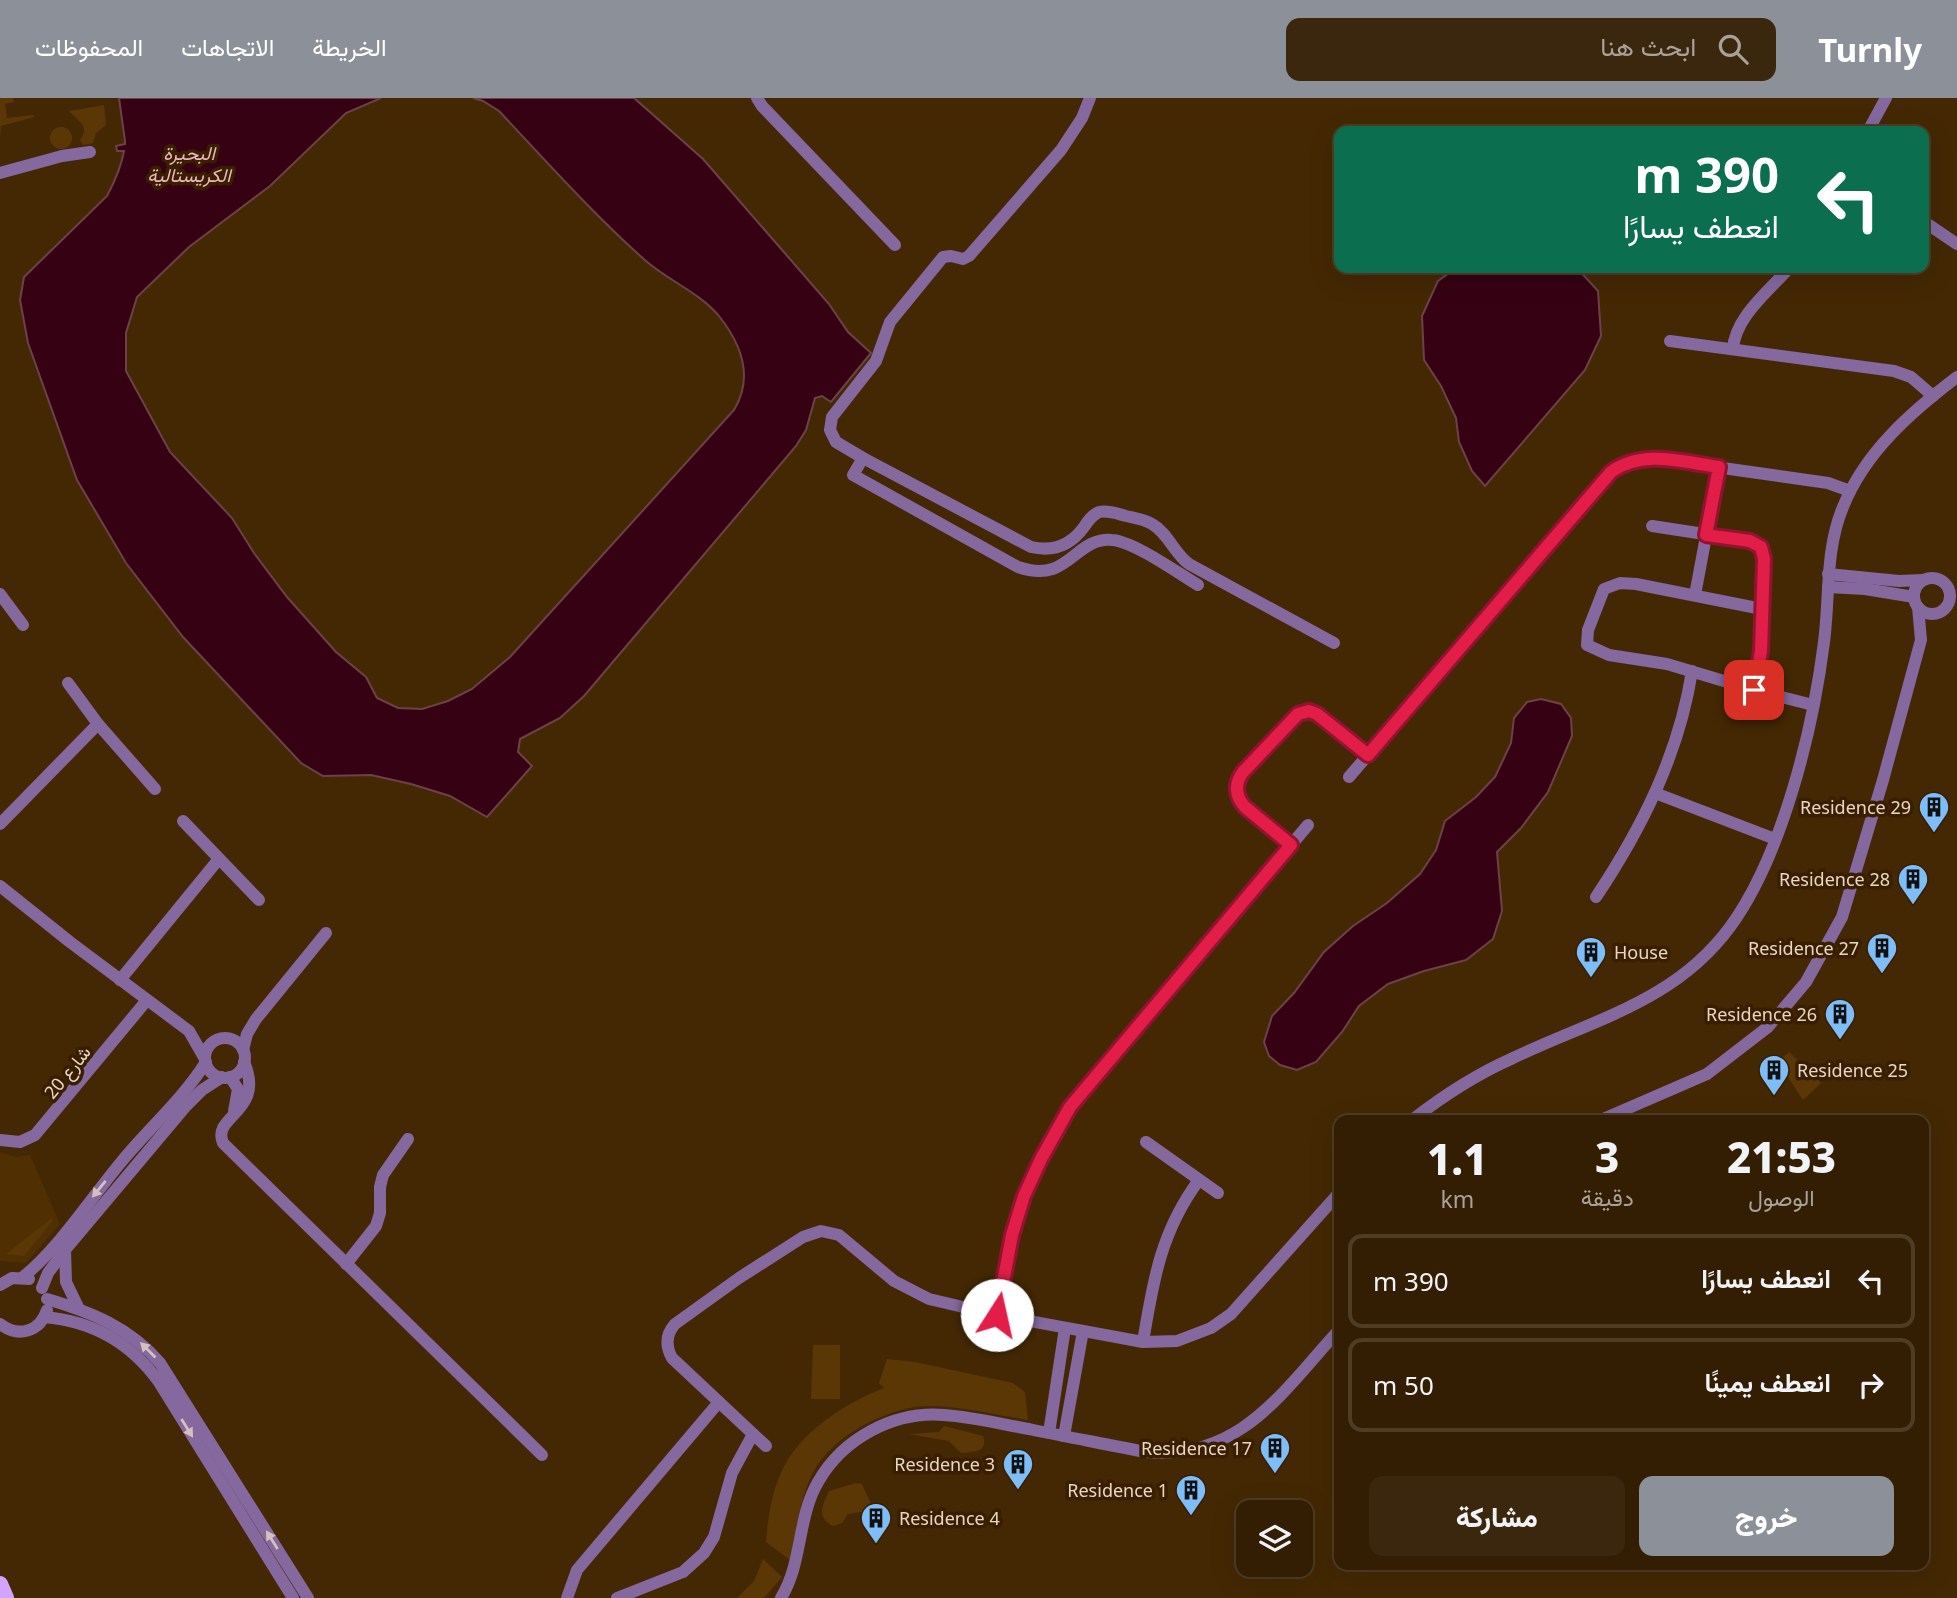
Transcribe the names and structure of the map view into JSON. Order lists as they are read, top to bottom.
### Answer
{
  "streets": {
    "street": ["شارع 20"]
  },
  "water": ["البحيرة الكريستالية"],
  "places": {
    "building": [
      "Residence 29",
      "Residence 28",
      "Residence 27",
      "House",
      "Residence 26",
      "Residence 25",
      "Residence 17",
      "Residence 3",
      "Residence 1",
      "Residence 4"
    ]
  },
  "page": {
    "header": "Turnly",
    "search": "ابحث هنا",
    "nav": ["الخريطة", "الاتجاهات", "المحفوظات"],
    "turn": ["390 m", "انعطف يسارًا"],
    "eta": [
      "21:53",
      "الوصول",
      "3",
      "دقيقة",
      "1.1",
      "km"
    ],
    "list": [
      {
        "name": "انعطف يسارًا",
        "value": "390 m"
      },
      {
        "name": "انعطف يمينًا",
        "value": "50 m"
      }
    ],
    "buttons": ["خروج", "مشاركة"]
  }
}
